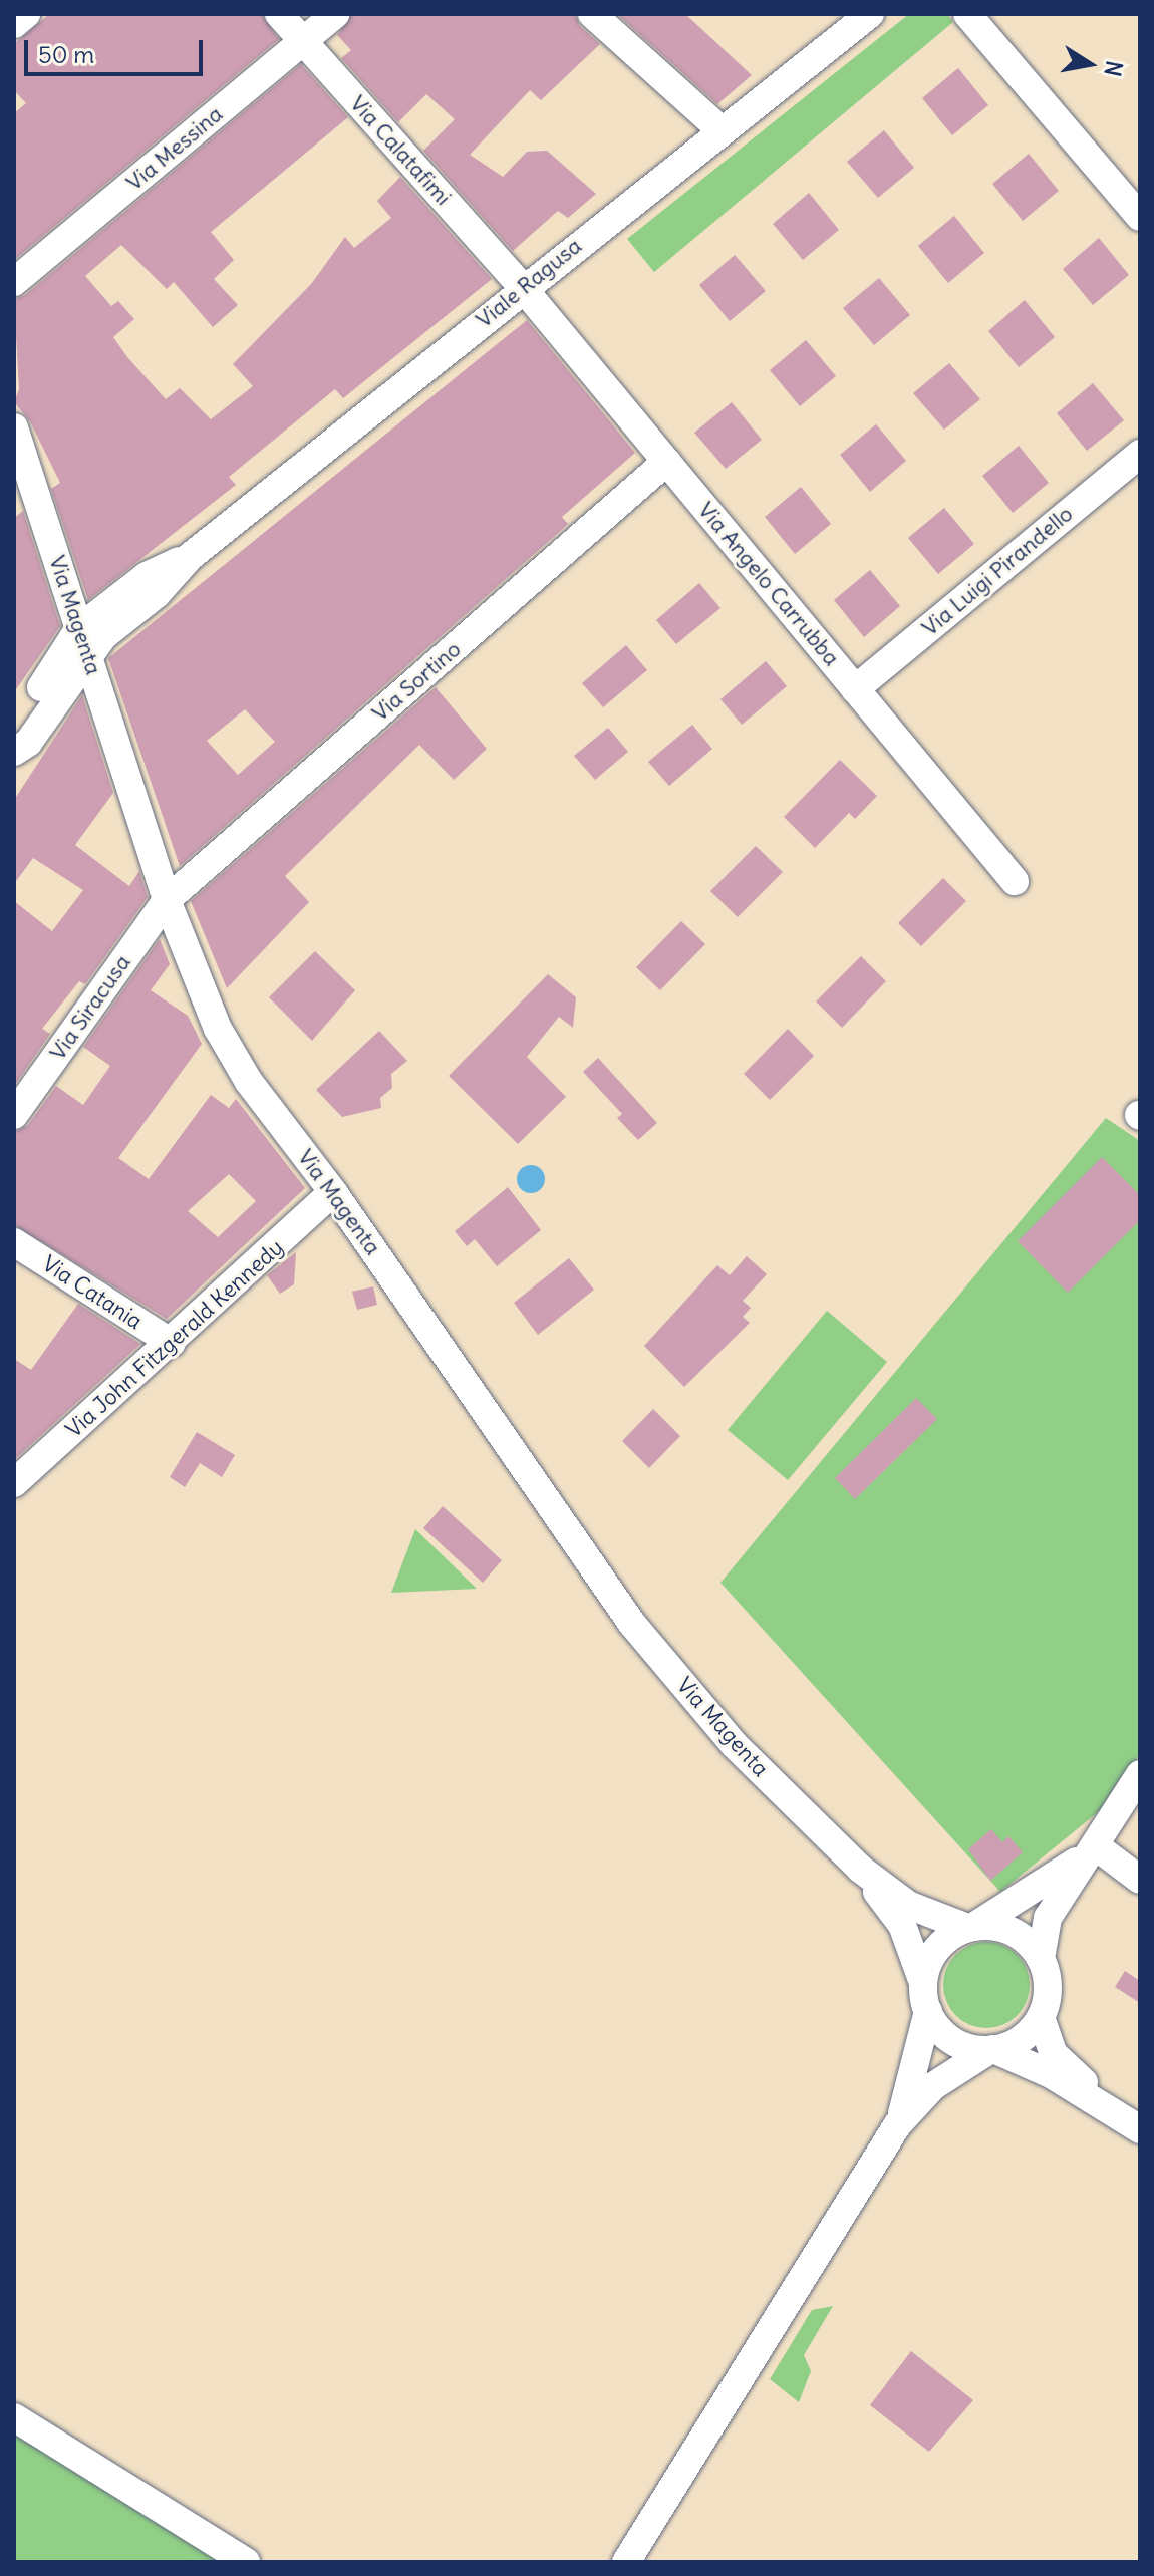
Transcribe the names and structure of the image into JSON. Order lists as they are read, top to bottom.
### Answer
{
  "streets": {
    "street": [
      "Via Messina",
      "Via Calatafimi",
      "Viale Ragusa",
      "Via Luigi Pirandello",
      "Via Angelo Carrubba",
      "Via Magenta",
      "Via Sortino",
      "Via Siracusa",
      "Via Catania",
      "Via John Fitzgerald Kennedy"
    ]
  },
  "crossings": [
    ["Via Messina", "Via Calatafimi"],
    ["Via Calatafimi", "Viale Ragusa"],
    ["Via Calatafimi", "Via Angelo Carrubba"],
    ["Viale Ragusa", "Via Angelo Carrubba"],
    ["Viale Ragusa", "Via Magenta"],
    ["Via Luigi Pirandello", "Via Angelo Carrubba"],
    ["Via Angelo Carrubba", "Via Sortino"],
    ["Via Magenta", "Via Sortino"],
    ["Via Magenta", "Via Siracusa"],
    ["Via Magenta", "Via John Fitzgerald Kennedy"],
    ["Via Sortino", "Via Siracusa"],
    ["Via Catania", "Via John Fitzgerald Kennedy"]
  ],
  "scale_bar": "50 m",
  "north": "right"
}
